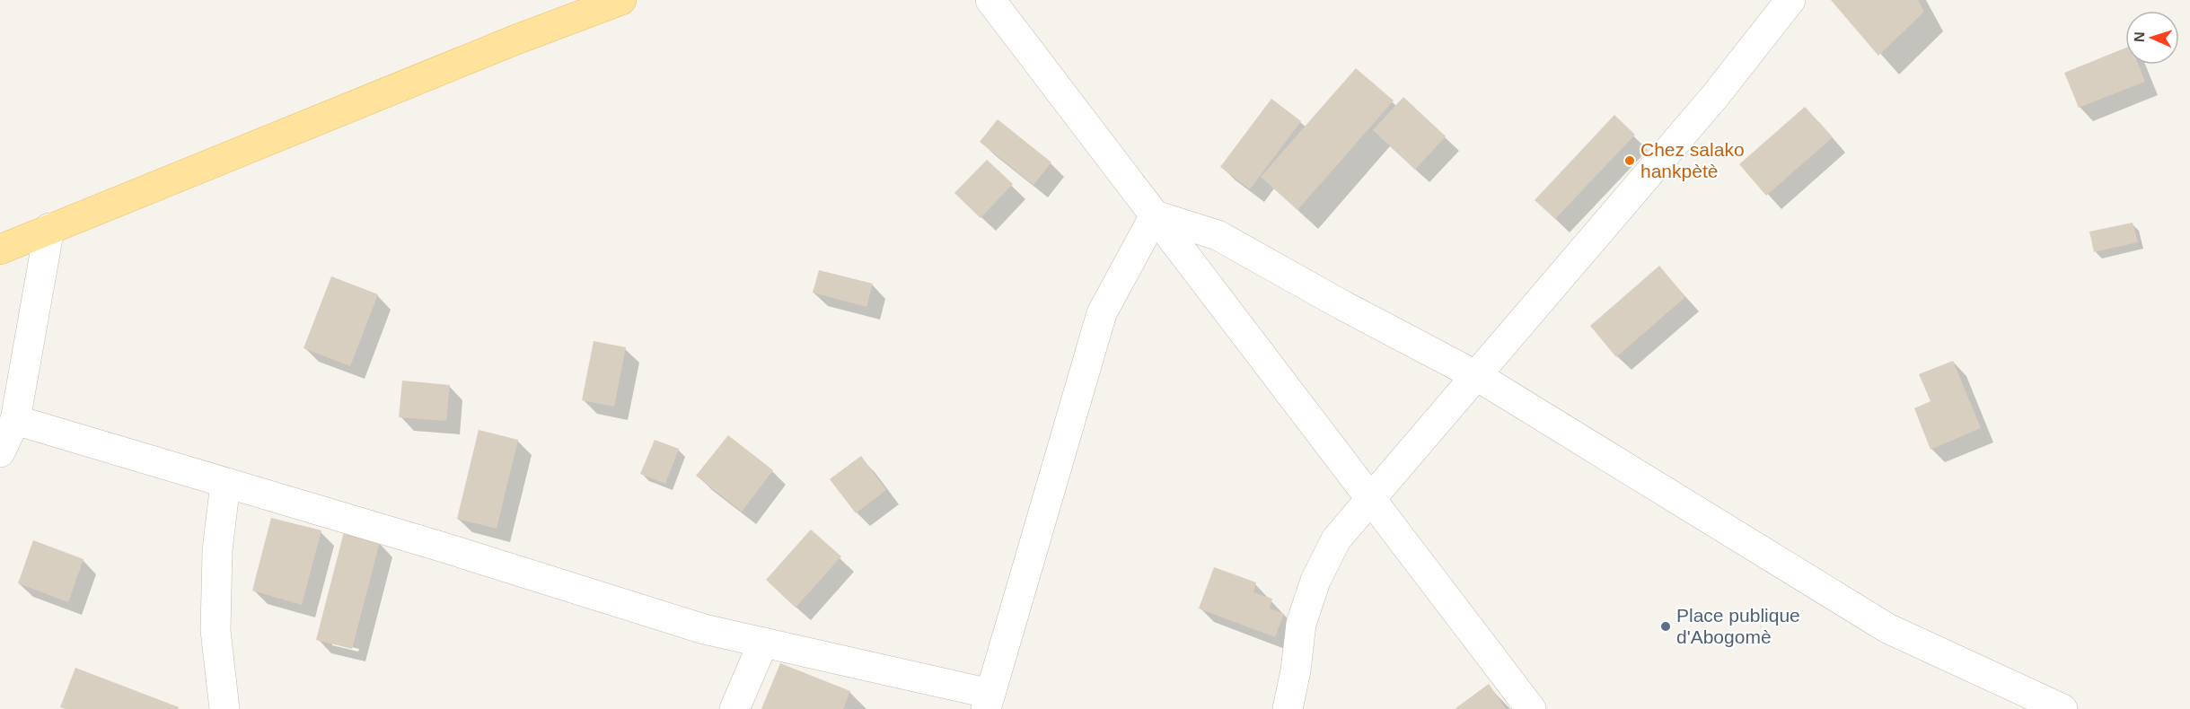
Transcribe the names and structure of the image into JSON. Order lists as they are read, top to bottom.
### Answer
{
  "places": ["Chez salako hankpètè", "Place publique d'Abogomè"],
  "north": "left"
}
